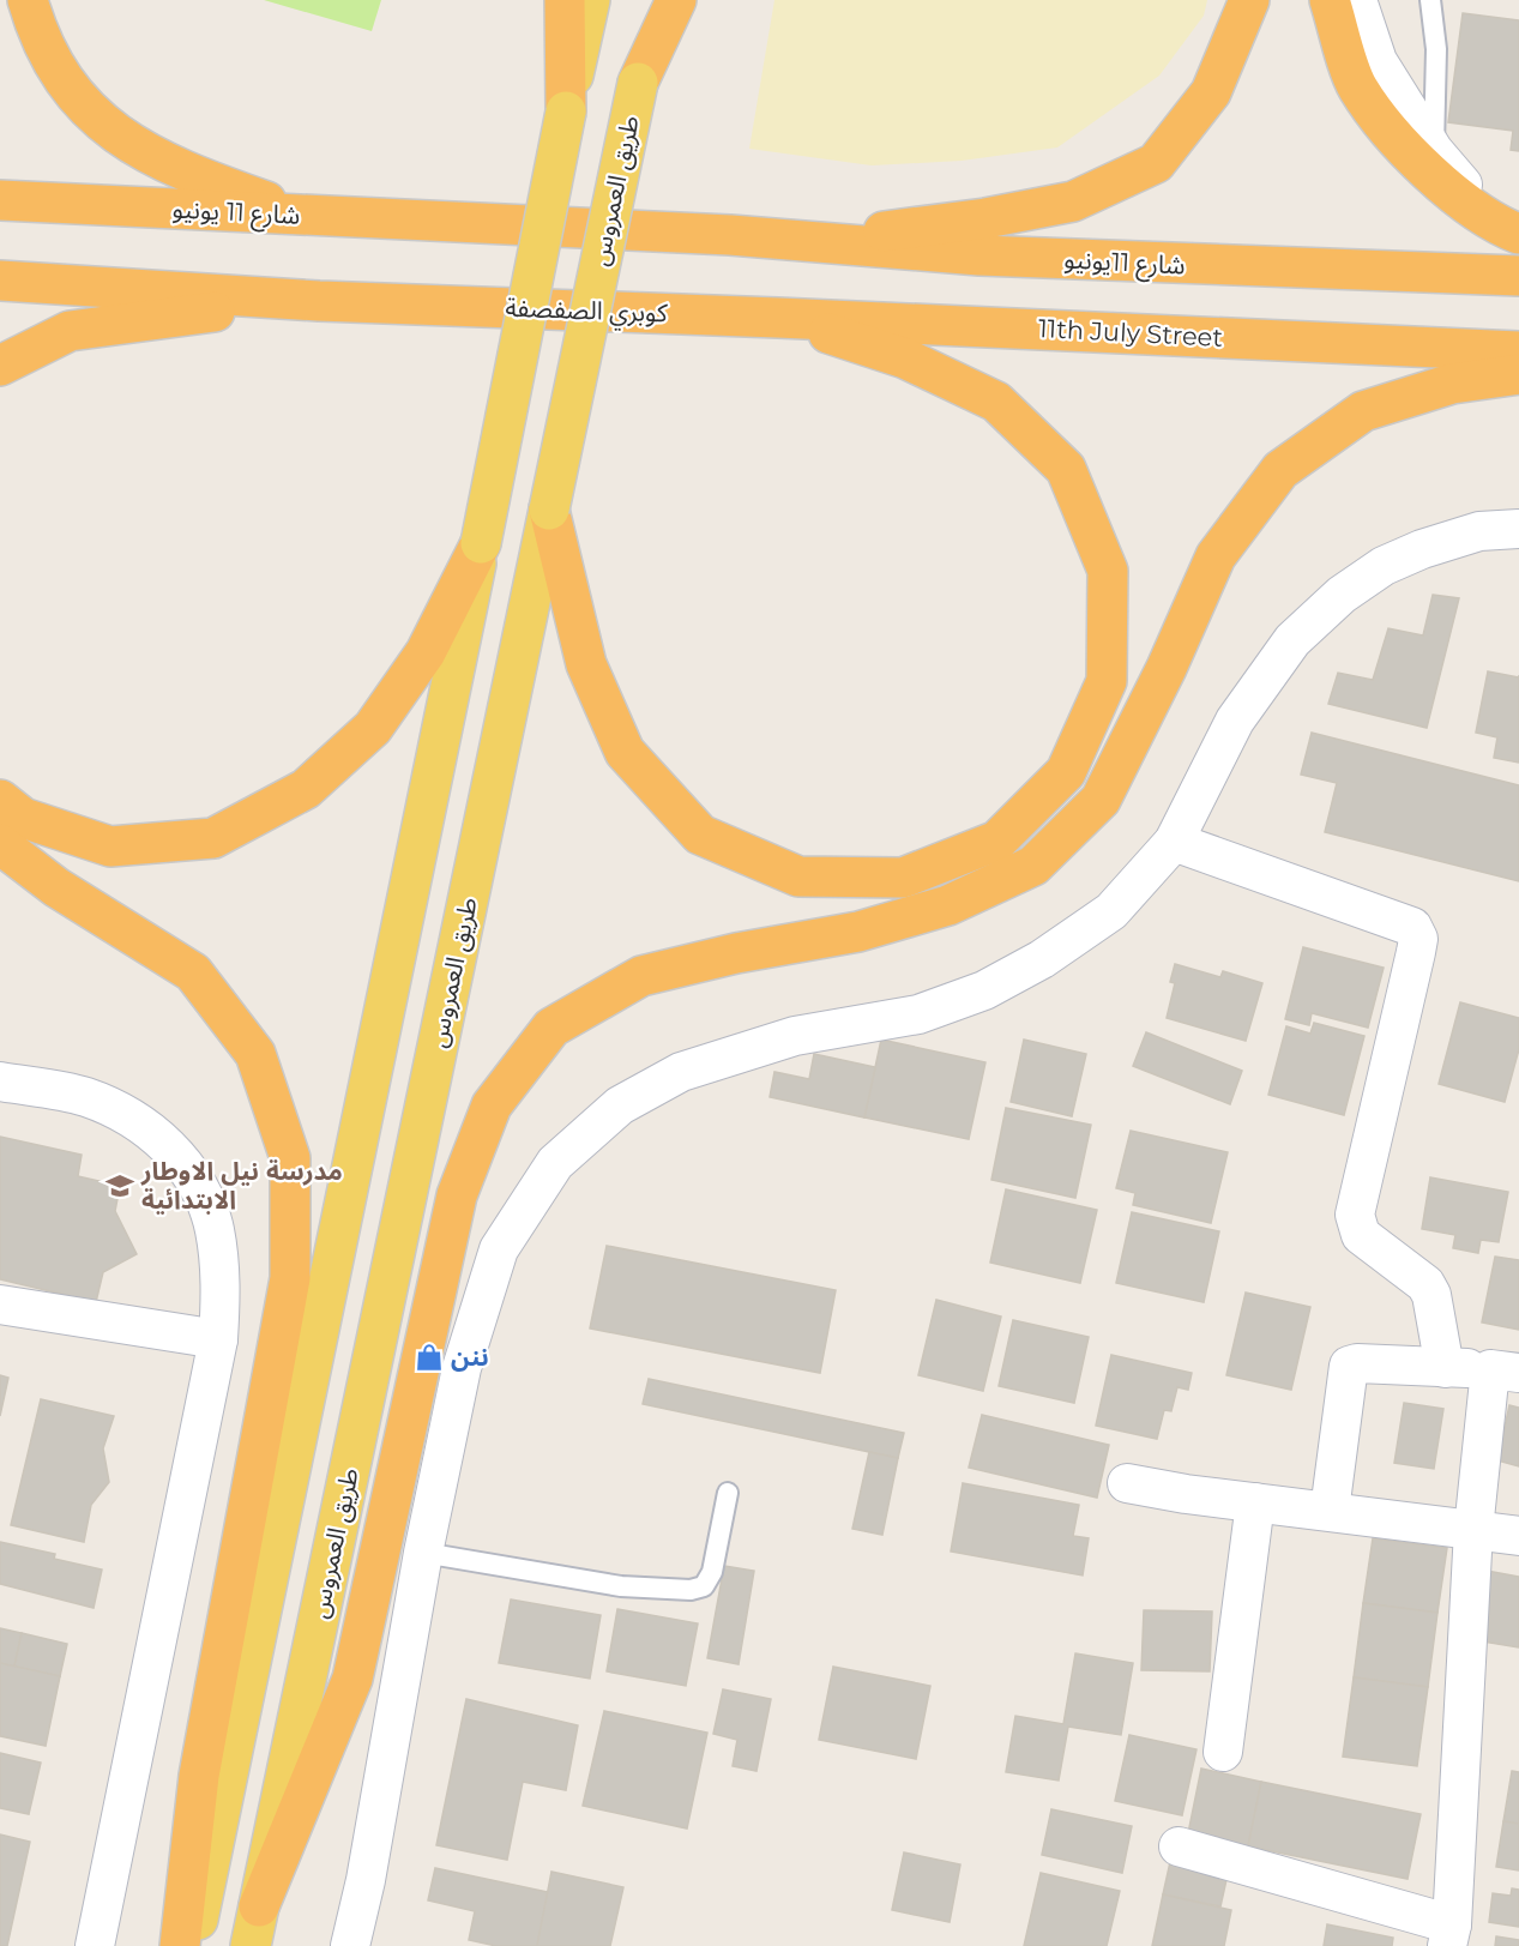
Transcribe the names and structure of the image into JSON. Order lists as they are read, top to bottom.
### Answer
{
  "streets": {
    "highway": [
      "شارع 11 يونيو",
      "شارع 11يونيو",
      "كوبري الصفصفة",
      "11th July Street"
    ],
    "main road": ["طريق العمروس"]
  },
  "crossings": [
    ["شارع 11 يونيو", "شارع 11يونيو"],
    ["كوبري الصفصفة", "11th July Street"]
  ],
  "places": {
    "school or university": ["مدرسة نيل الاوطار الابتدائية"],
    "shop": ["ننن"]
  }
}
